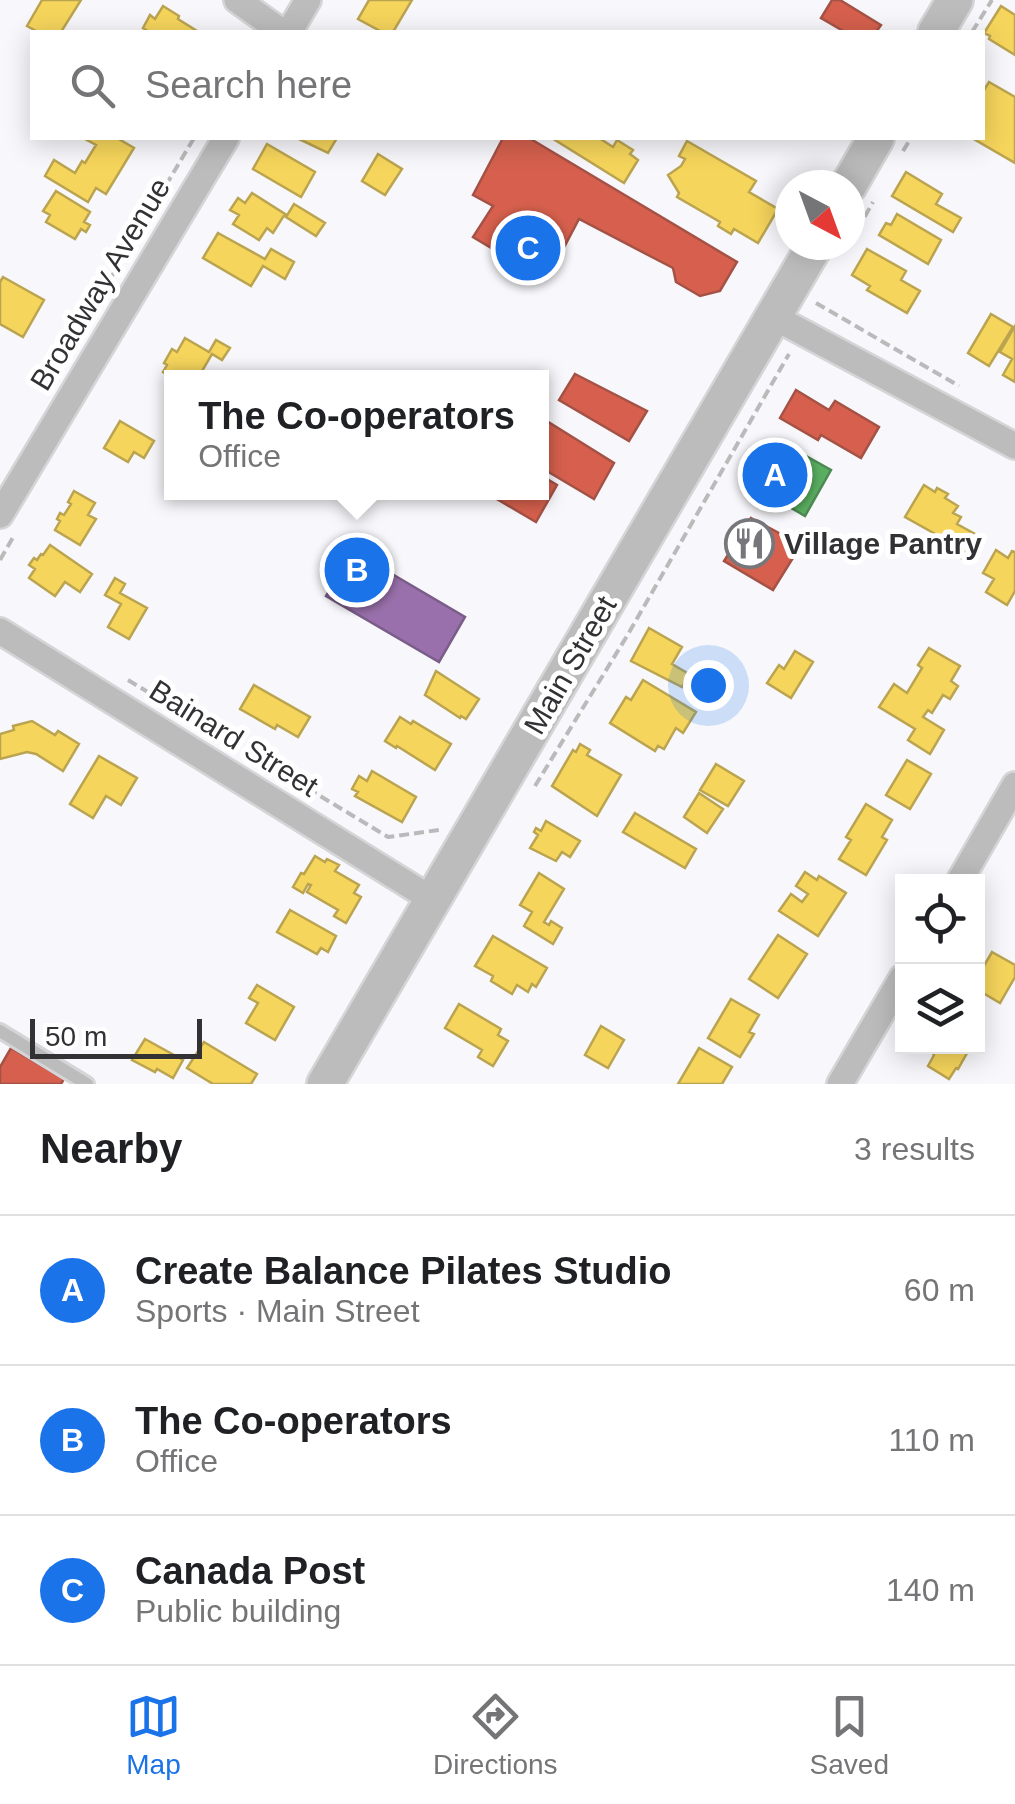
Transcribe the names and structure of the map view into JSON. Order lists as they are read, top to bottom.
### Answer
{
  "streets": {
    "main road": ["Main Street"],
    "street": ["Broadway Avenue", "Bainard Street"]
  },
  "crossings": [
    ["Main Street", "Bainard Street"]
  ],
  "places": {
    "restaurant": ["Village Pantry"]
  },
  "scale_bar": "50 m",
  "north": "bottom right",
  "page": {
    "search": "Search here",
    "pins": ["C", "A", "B"],
    "popup": ["The Co-operators", "Office"],
    "scale": "50 m",
    "heading": ["Nearby", "3 results"],
    "list": [
      {
        "mark": "A",
        "name": "Create Balance Pilates Studio",
        "note": "Sports · Main Street",
        "value": "60 m"
      },
      {
        "mark": "B",
        "name": "The Co-operators",
        "note": "Office",
        "value": "110 m"
      },
      {
        "mark": "C",
        "name": "Canada Post",
        "note": "Public building",
        "value": "140 m"
      }
    ],
    "nav": ["Map", "Directions", "Saved"]
  }
}
